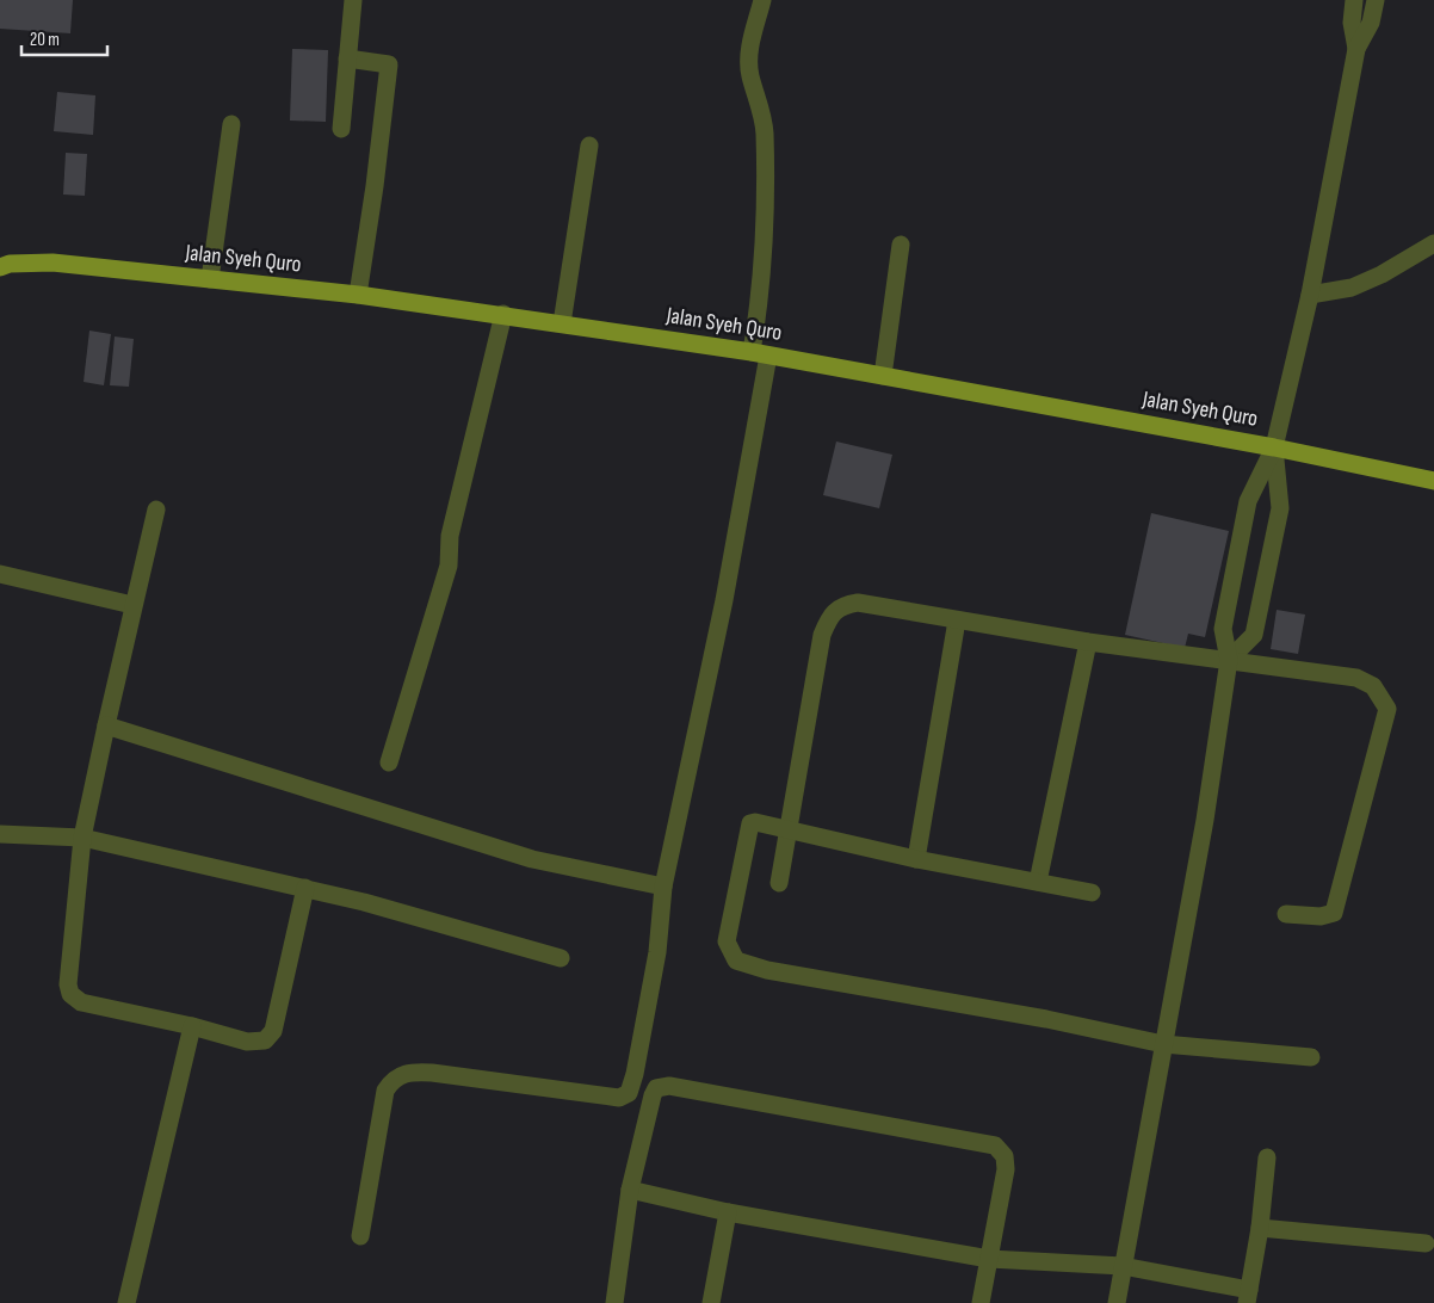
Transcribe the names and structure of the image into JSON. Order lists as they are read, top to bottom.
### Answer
{
  "streets": {
    "main road": ["Jalan Syeh Quro"]
  },
  "scale_bar": "20 m"
}
